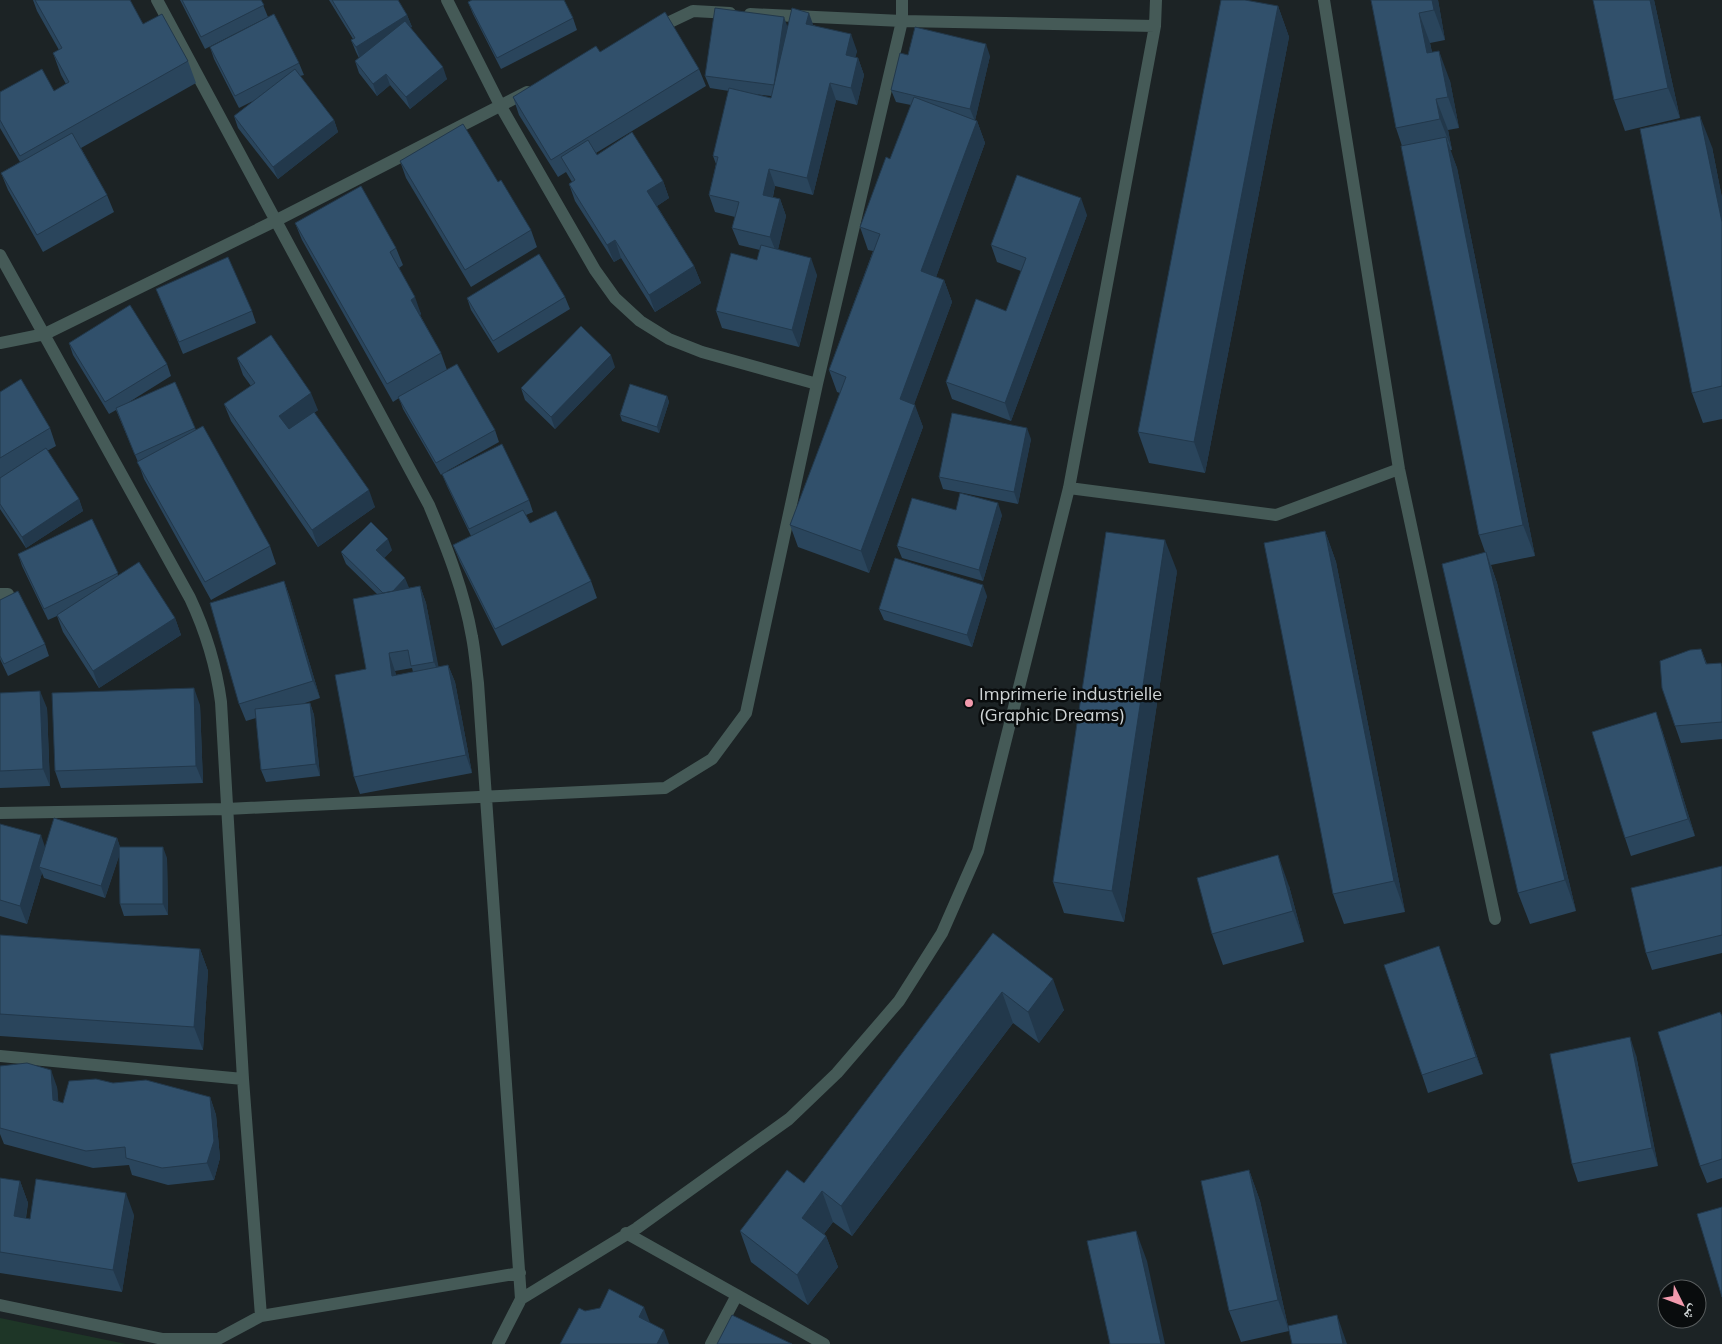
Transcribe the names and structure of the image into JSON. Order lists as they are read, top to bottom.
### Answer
{
  "places": ["Imprimerie industrielle (Graphic Dreams)"],
  "north": "bottom right"
}
